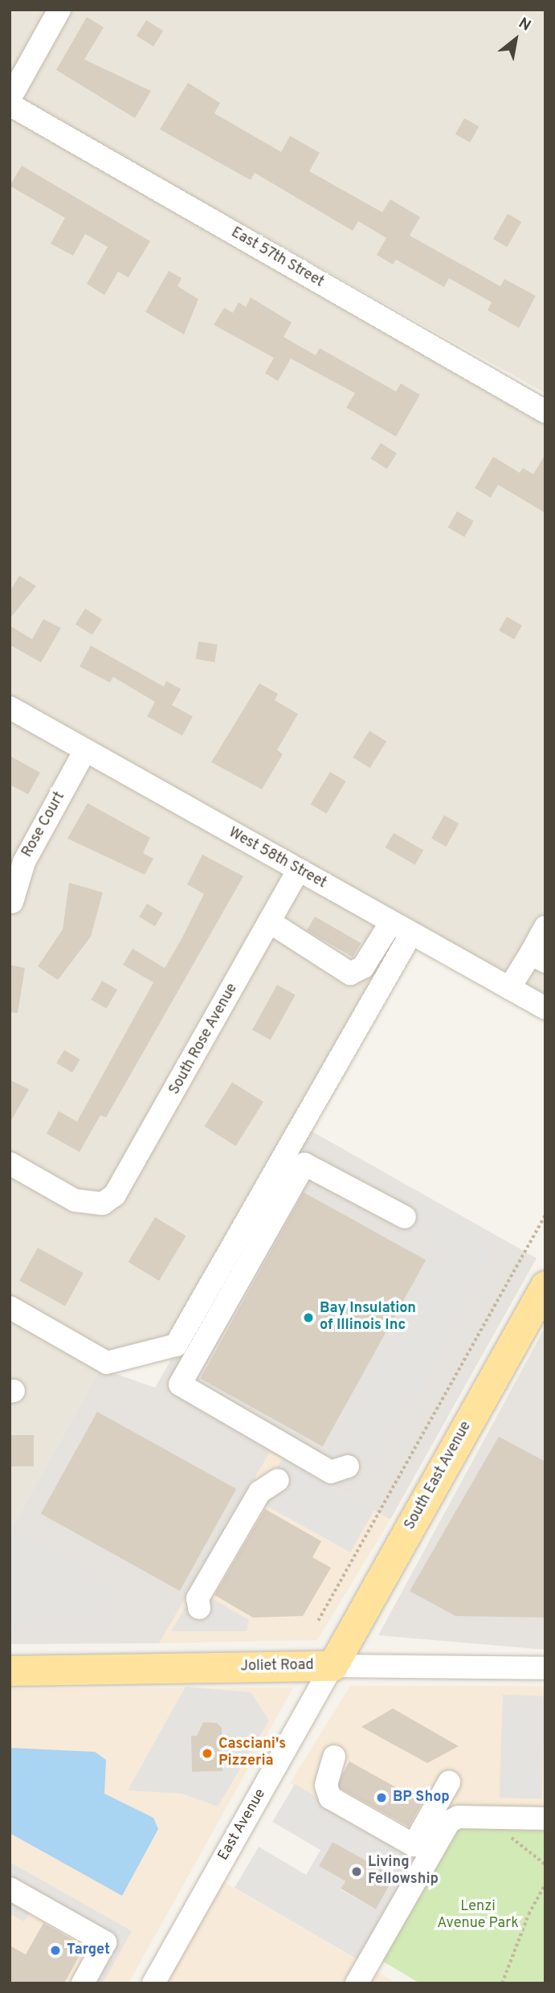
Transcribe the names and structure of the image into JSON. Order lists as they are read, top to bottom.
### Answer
{
  "streets": {
    "main road": ["South East Avenue", "Joliet Road"],
    "street": [
      "East 57th Street",
      "Rose Court",
      "West 58th Street",
      "South Rose Avenue",
      "East Avenue"
    ]
  },
  "crossings": [
    ["Rose Court", "West 58th Street"],
    ["West 58th Street", "South Rose Avenue"],
    ["South East Avenue", "Joliet Road"],
    ["South East Avenue", "East Avenue"],
    ["Joliet Road", "East Avenue"]
  ],
  "parks": ["Lenzi Avenue Park"],
  "places": [
    "Bay Insulation of Illinois Inc",
    "Casciani's Pizzeria",
    "BP Shop",
    "Living Fellowship",
    "Target"
  ],
  "north": "top right"
}
